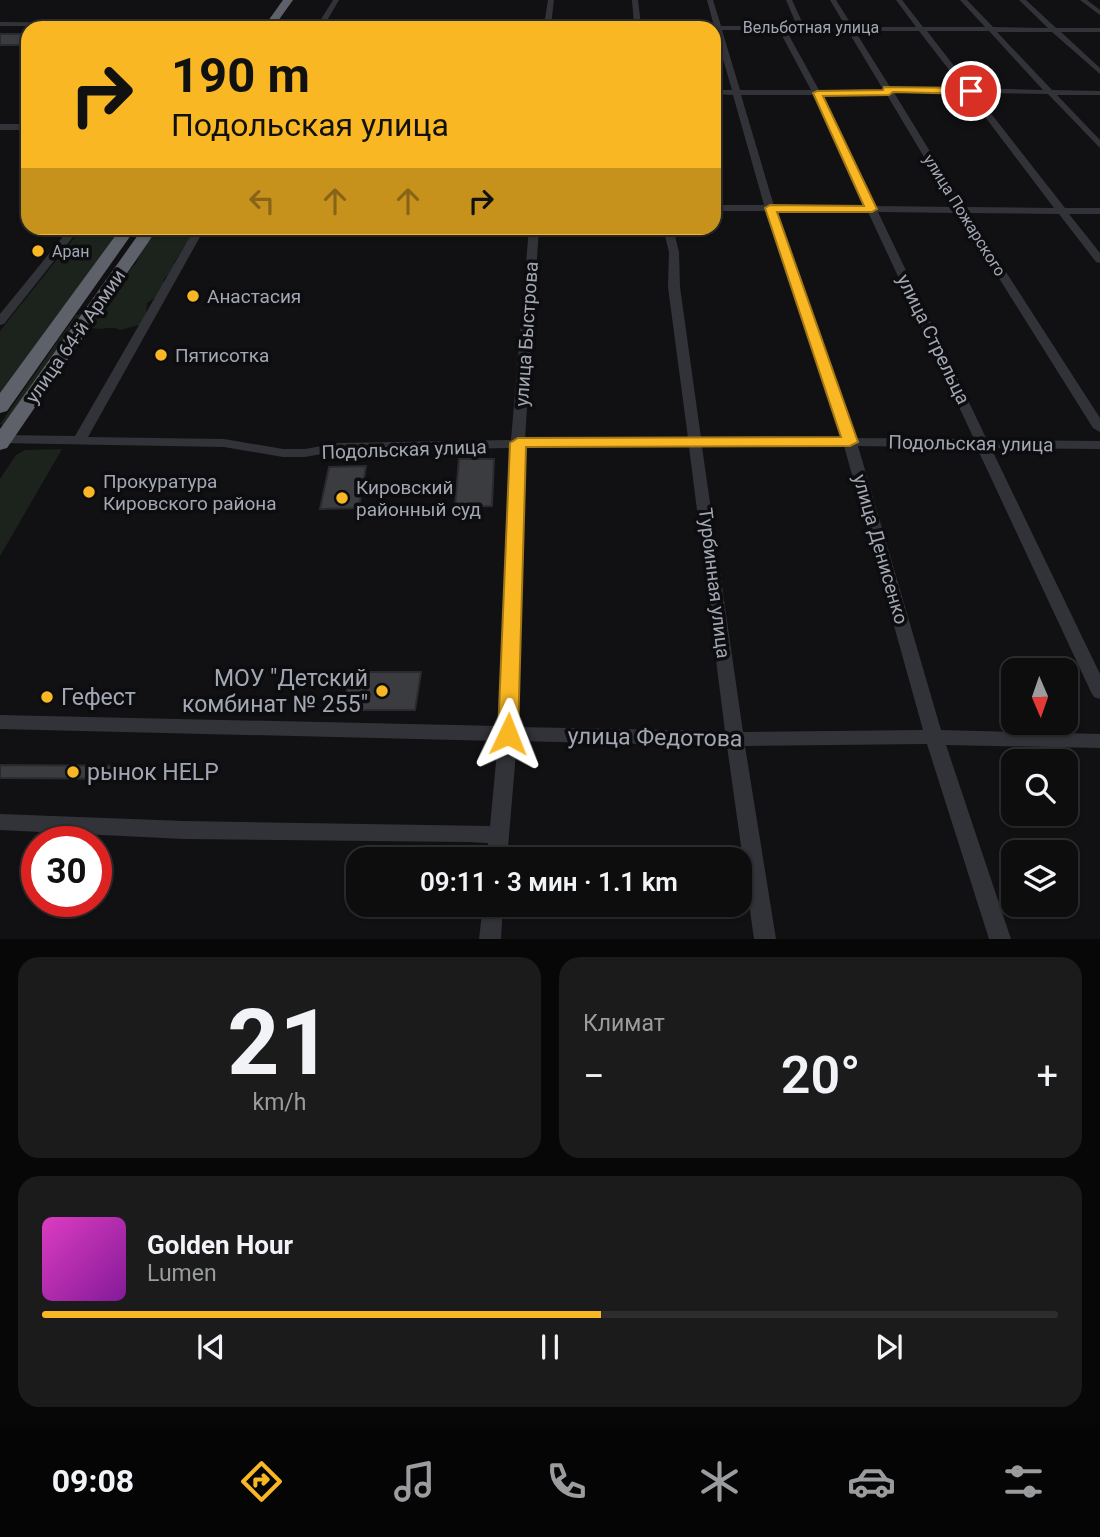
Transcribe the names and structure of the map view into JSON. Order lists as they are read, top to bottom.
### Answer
{
  "streets": {
    "highway": ["улица 64-й Армии"],
    "street": [
      "Вельботная улица",
      "улица Пожарского",
      "улица Быстрова",
      "улица Стрельца",
      "Подольская улица",
      "улица Денисенко",
      "Турбинная улица",
      "улица Федотова"
    ]
  },
  "crossings": [
    ["Вельботная улица", "улица Пожарского"],
    ["Вельботная улица", "улица Стрельца"],
    ["улица Быстрова", "Подольская улица"],
    ["улица Быстрова", "улица Федотова"],
    ["улица 64-й Армии", "Подольская улица"],
    ["улица Стрельца", "Подольская улица"],
    ["Подольская улица", "улица Денисенко"],
    ["Подольская улица", "Турбинная улица"],
    ["улица Денисенко", "улица Федотова"],
    ["Турбинная улица", "улица Федотова"]
  ],
  "places": [
    "Аран",
    "Анастасия",
    "Пятисотка",
    "Прокуратура Кировского района",
    "Кировский районный суд",
    "МОУ \"Детский комбинат № 255\"",
    "Гефест",
    "рынок HELP"
  ],
  "north": "bottom",
  "page": {
    "turn": ["190 m", "Подольская улица"],
    "limit": "30",
    "trip": "09:11 · 3 мин · 1.1 km",
    "tile": [
      ["21", "km/h"],
      "Климат"
    ],
    "heat": ["−", "20°", "+"],
    "song": ["Golden Hour", "Lumen"],
    "tabs": "09:08"
  }
}
